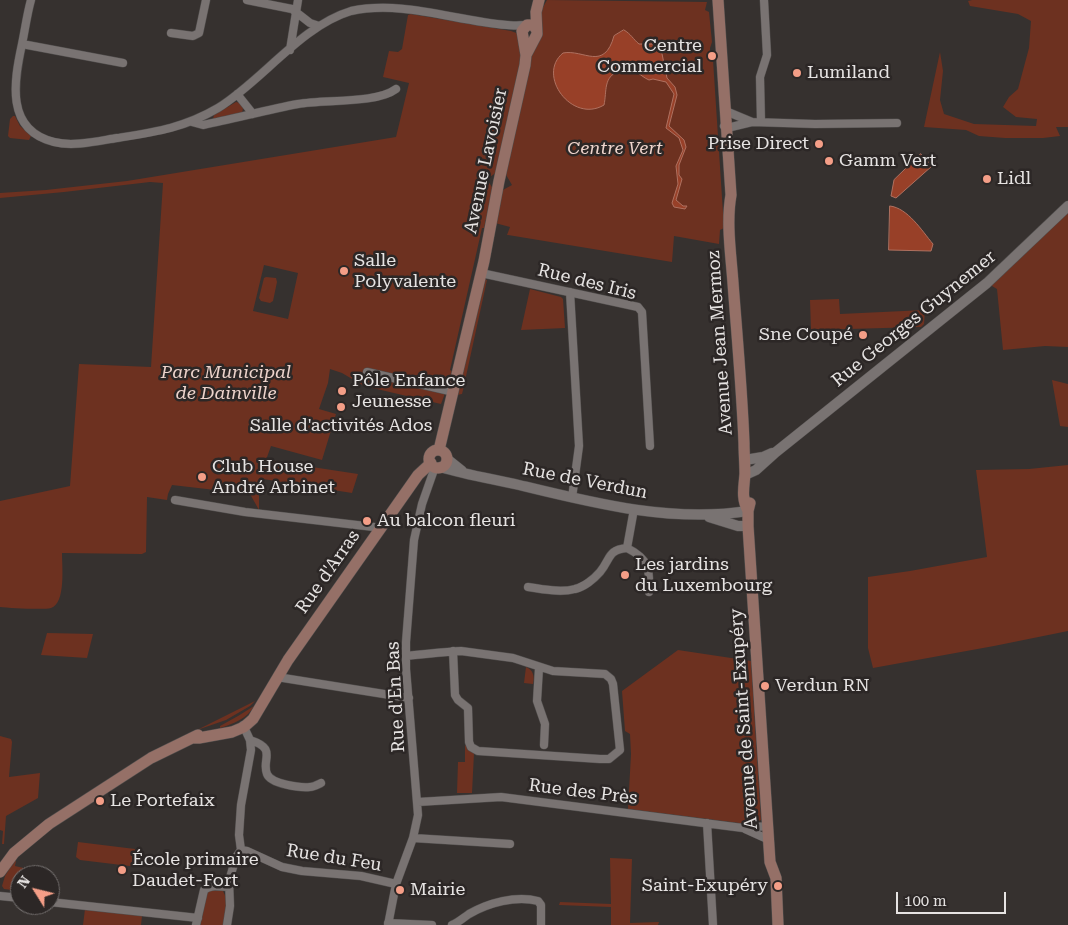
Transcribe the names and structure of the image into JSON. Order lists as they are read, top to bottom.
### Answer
{
  "streets": {
    "main road": [
      "Avenue Lavoisier",
      "Avenue Jean Mermoz",
      "Rue d'Arras",
      "Avenue de Saint-Exupéry"
    ],
    "street": [
      "Rue des Iris",
      "Rue Georges Guynemer",
      "Rue de Verdun",
      "Rue d'En Bas",
      "Rue des Près",
      "Rue du Feu"
    ]
  },
  "crossings": [
    ["Avenue Lavoisier", "Rue des Iris"],
    ["Avenue Lavoisier", "Rue de Verdun"],
    ["Avenue Lavoisier", "Rue d'Arras"],
    ["Avenue Lavoisier", "Rue d'En Bas"],
    ["Rue Georges Guynemer", "Avenue Jean Mermoz"],
    ["Avenue Jean Mermoz", "Avenue de Saint-Exupéry"],
    ["Rue de Verdun", "Rue d'Arras"],
    ["Rue de Verdun", "Rue d'En Bas"],
    ["Rue d'Arras", "Rue d'En Bas"],
    ["Rue d'En Bas", "Rue des Près"],
    ["Rue d'En Bas", "Rue du Feu"],
    ["Avenue de Saint-Exupéry", "Rue des Près"]
  ],
  "parks": ["Centre Vert", "Parc Municipal de Dainville"],
  "places": [
    "Centre Commercial",
    "Lumiland",
    "Prise Direct",
    "Gamm Vert",
    "Lidl",
    "Salle Polyvalente",
    "Sne Coupé",
    "Pôle Enfance Jeunesse",
    "Salle d'activités Ados",
    "Club House André Arbinet",
    "Au balcon fleuri",
    "Les jardins du Luxembourg",
    "Verdun RN",
    "Le Portefaix",
    "École primaire Daudet-Fort",
    "Saint-Exupéry",
    "Mairie"
  ],
  "scale_bar": "100 m",
  "north": "top left"
}
